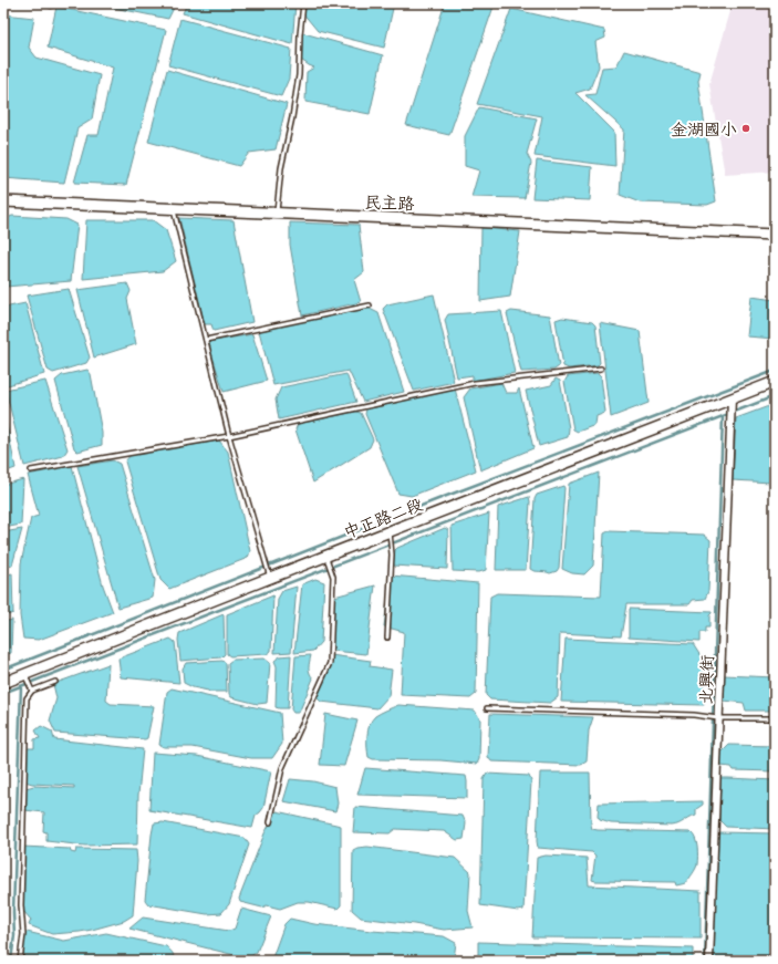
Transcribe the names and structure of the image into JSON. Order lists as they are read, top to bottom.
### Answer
{
  "streets": {
    "main road": ["民主路", "中正路二段"],
    "street": ["北興街"]
  },
  "crossings": [
    ["中正路二段", "北興街"]
  ],
  "places": ["金湖國小"]
}
